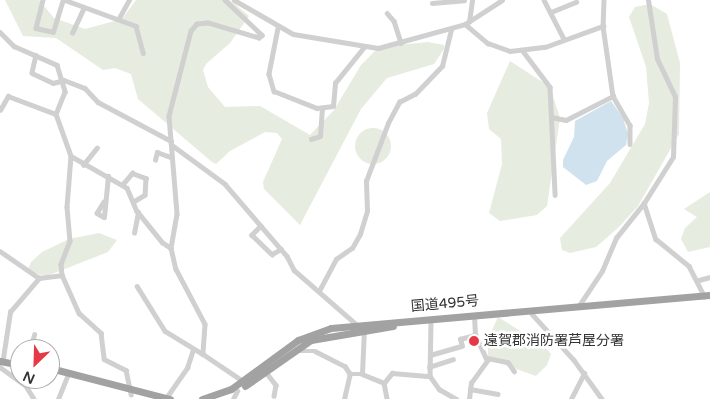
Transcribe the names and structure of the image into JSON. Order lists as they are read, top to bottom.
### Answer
{
  "streets": {
    "highway": ["国道495号"]
  },
  "places": ["遠賀郡消防署芦屋分署"],
  "north": "bottom left"
}
